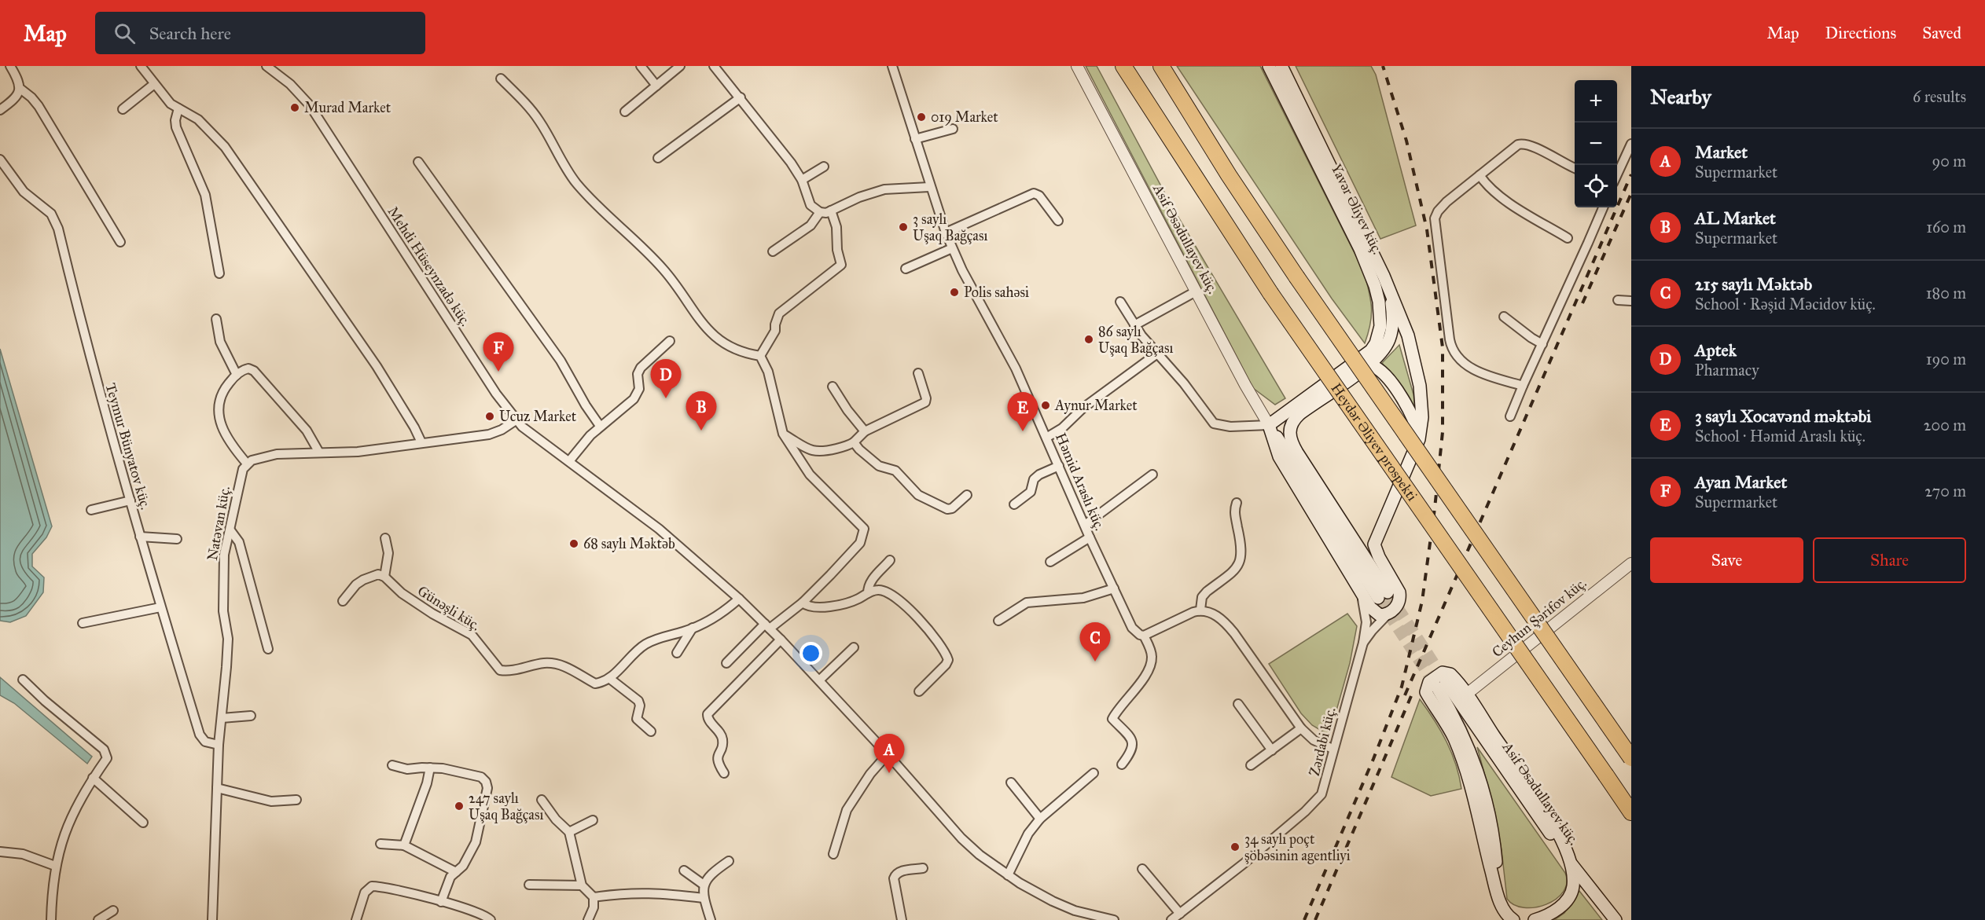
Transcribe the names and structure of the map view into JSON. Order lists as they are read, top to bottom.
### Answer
{
  "streets": {
    "highway": ["Heydər Əliyev prospekti"],
    "main road": ["Yavər Əliyev küç.", "Asif Əsədullayev küç."],
    "street": [
      "Mehdi Hüseynzadə küç.",
      "Teymur Bünyatov küç.",
      "Həmid Araslı küç.",
      "Natəvan küç.",
      "Günəşli küç.",
      "Ceyhun Şərifov küç.",
      "Zərdabi küç."
    ]
  },
  "crossings": [
    ["Yavər Əliyev küç.", "Asif Əsədullayev küç."],
    ["Teymur Bünyatov küç.", "Natəvan küç."]
  ],
  "places": [
    "Murad Market",
    "019 Market",
    "3 saylı Uşaq Bağçası",
    "Polis sahəsi",
    "86 saylı Uşaq Bağçası",
    "Aynur Market",
    "Ucuz Market",
    "68 saylı Məktəb",
    "247 saylı Uşaq Bağçası",
    "34 saylı poçt şöbəsinin agentliyi"
  ],
  "page": {
    "header": "Map",
    "search": "Search here",
    "nav": ["Map", "Directions", "Saved"],
    "heading": ["Nearby", "6 results"],
    "map_buttons": ["+", "−"],
    "list": [
      {
        "mark": "A",
        "name": "Market",
        "note": "Supermarket",
        "value": "90 m"
      },
      {
        "mark": "B",
        "name": "AL Market",
        "note": "Supermarket",
        "value": "160 m"
      },
      {
        "mark": "C",
        "name": "215 saylı Məktəb",
        "note": "School · Rəşid Məcidov küç.",
        "value": "180 m"
      },
      {
        "mark": "D",
        "name": "Aptek",
        "note": "Pharmacy",
        "value": "190 m"
      },
      {
        "mark": "E",
        "name": "3 saylı Xocavənd məktəbi",
        "note": "School · Həmid Araslı küç.",
        "value": "200 m"
      },
      {
        "mark": "F",
        "name": "Ayan Market",
        "note": "Supermarket",
        "value": "270 m"
      }
    ],
    "pins": [
      "F",
      "D",
      "B",
      "E",
      "C",
      "A"
    ],
    "buttons": ["Save", "Share"]
  }
}
